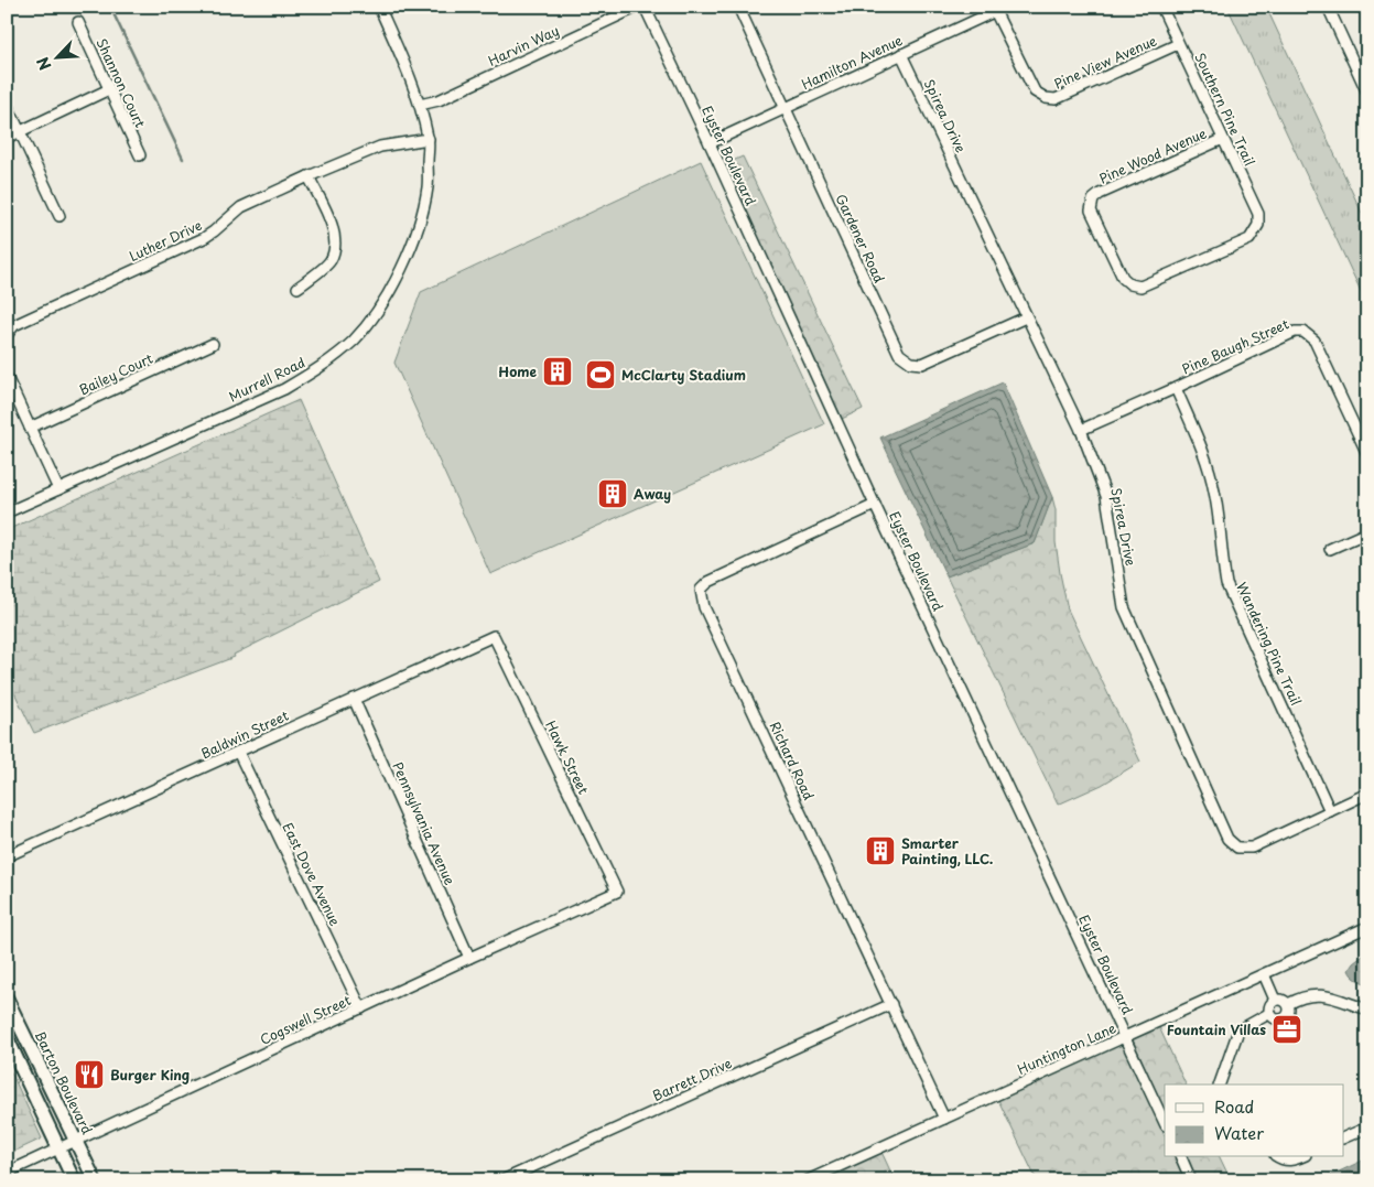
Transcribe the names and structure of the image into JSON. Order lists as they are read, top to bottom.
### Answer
{
  "streets": {
    "main road": ["Barton Boulevard"],
    "street": [
      "Harvin Way",
      "Hamilton Avenue",
      "Pine View Avenue",
      "Shannon Court",
      "Southern Pine Trail",
      "Spirea Drive",
      "Eyster Boulevard",
      "Pine Wood Avenue",
      "Gardener Road",
      "Luther Drive",
      "Pine Baugh Street",
      "Bailey Court",
      "Murrell Road",
      "Wandering Pine Trail",
      "Baldwin Street",
      "Hawk Street",
      "Richard Road",
      "Pennsylvania Avenue",
      "East Dove Avenue",
      "Cogswell Street",
      "Huntington Lane",
      "Barrett Drive"
    ]
  },
  "crossings": [
    ["Harvin Way", "Murrell Road"],
    ["Hamilton Avenue", "Pine View Avenue"],
    ["Hamilton Avenue", "Spirea Drive"],
    ["Hamilton Avenue", "Eyster Boulevard"],
    ["Hamilton Avenue", "Gardener Road"],
    ["Pine View Avenue", "Southern Pine Trail"],
    ["Southern Pine Trail", "Pine Wood Avenue"],
    ["Spirea Drive", "Gardener Road"],
    ["Spirea Drive", "Pine Baugh Street"],
    ["Spirea Drive", "Wandering Pine Trail"],
    ["Eyster Boulevard", "Richard Road"],
    ["Eyster Boulevard", "Huntington Lane"],
    ["Luther Drive", "Murrell Road"],
    ["Pine Baugh Street", "Wandering Pine Trail"],
    ["Baldwin Street", "Hawk Street"],
    ["Baldwin Street", "Pennsylvania Avenue"],
    ["Baldwin Street", "East Dove Avenue"],
    ["Hawk Street", "Cogswell Street"],
    ["Richard Road", "Huntington Lane"],
    ["Richard Road", "Barrett Drive"],
    ["Pennsylvania Avenue", "Cogswell Street"],
    ["East Dove Avenue", "Cogswell Street"],
    ["Cogswell Street", "Barton Boulevard"]
  ],
  "places": {
    "building": ["Home", "Away", "Smarter Painting, LLC."],
    "sports": ["McClarty Stadium"],
    "office": ["Fountain Villas"],
    "restaurant": ["Burger King"]
  },
  "legend": ["Road", "Water"],
  "north": "bottom left"
}
